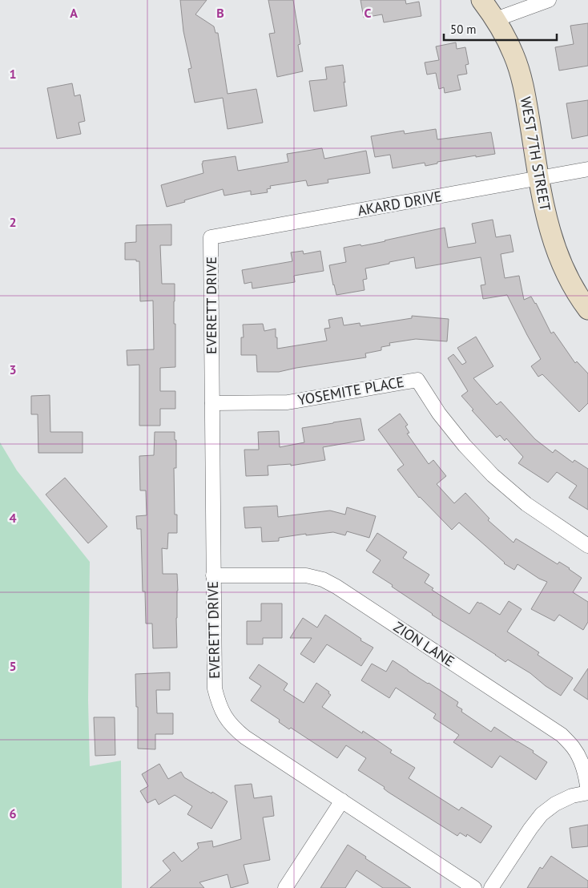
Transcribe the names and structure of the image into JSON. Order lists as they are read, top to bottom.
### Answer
{
  "streets": {
    "main road": ["WEST 7TH STREET"],
    "street": [
      "AKARD DRIVE",
      "EVERETT DRIVE",
      "YOSEMITE PLACE",
      "ZION LANE"
    ]
  },
  "crossings": [
    ["WEST 7TH STREET", "AKARD DRIVE"],
    ["AKARD DRIVE", "EVERETT DRIVE"],
    ["EVERETT DRIVE", "YOSEMITE PLACE"],
    ["EVERETT DRIVE", "ZION LANE"]
  ],
  "scale_bar": "50 m",
  "grid": {
    "columns": ["A", "B", "C"],
    "rows": [
      "1",
      "2",
      "3",
      "4",
      "5",
      "6"
    ]
  }
}
